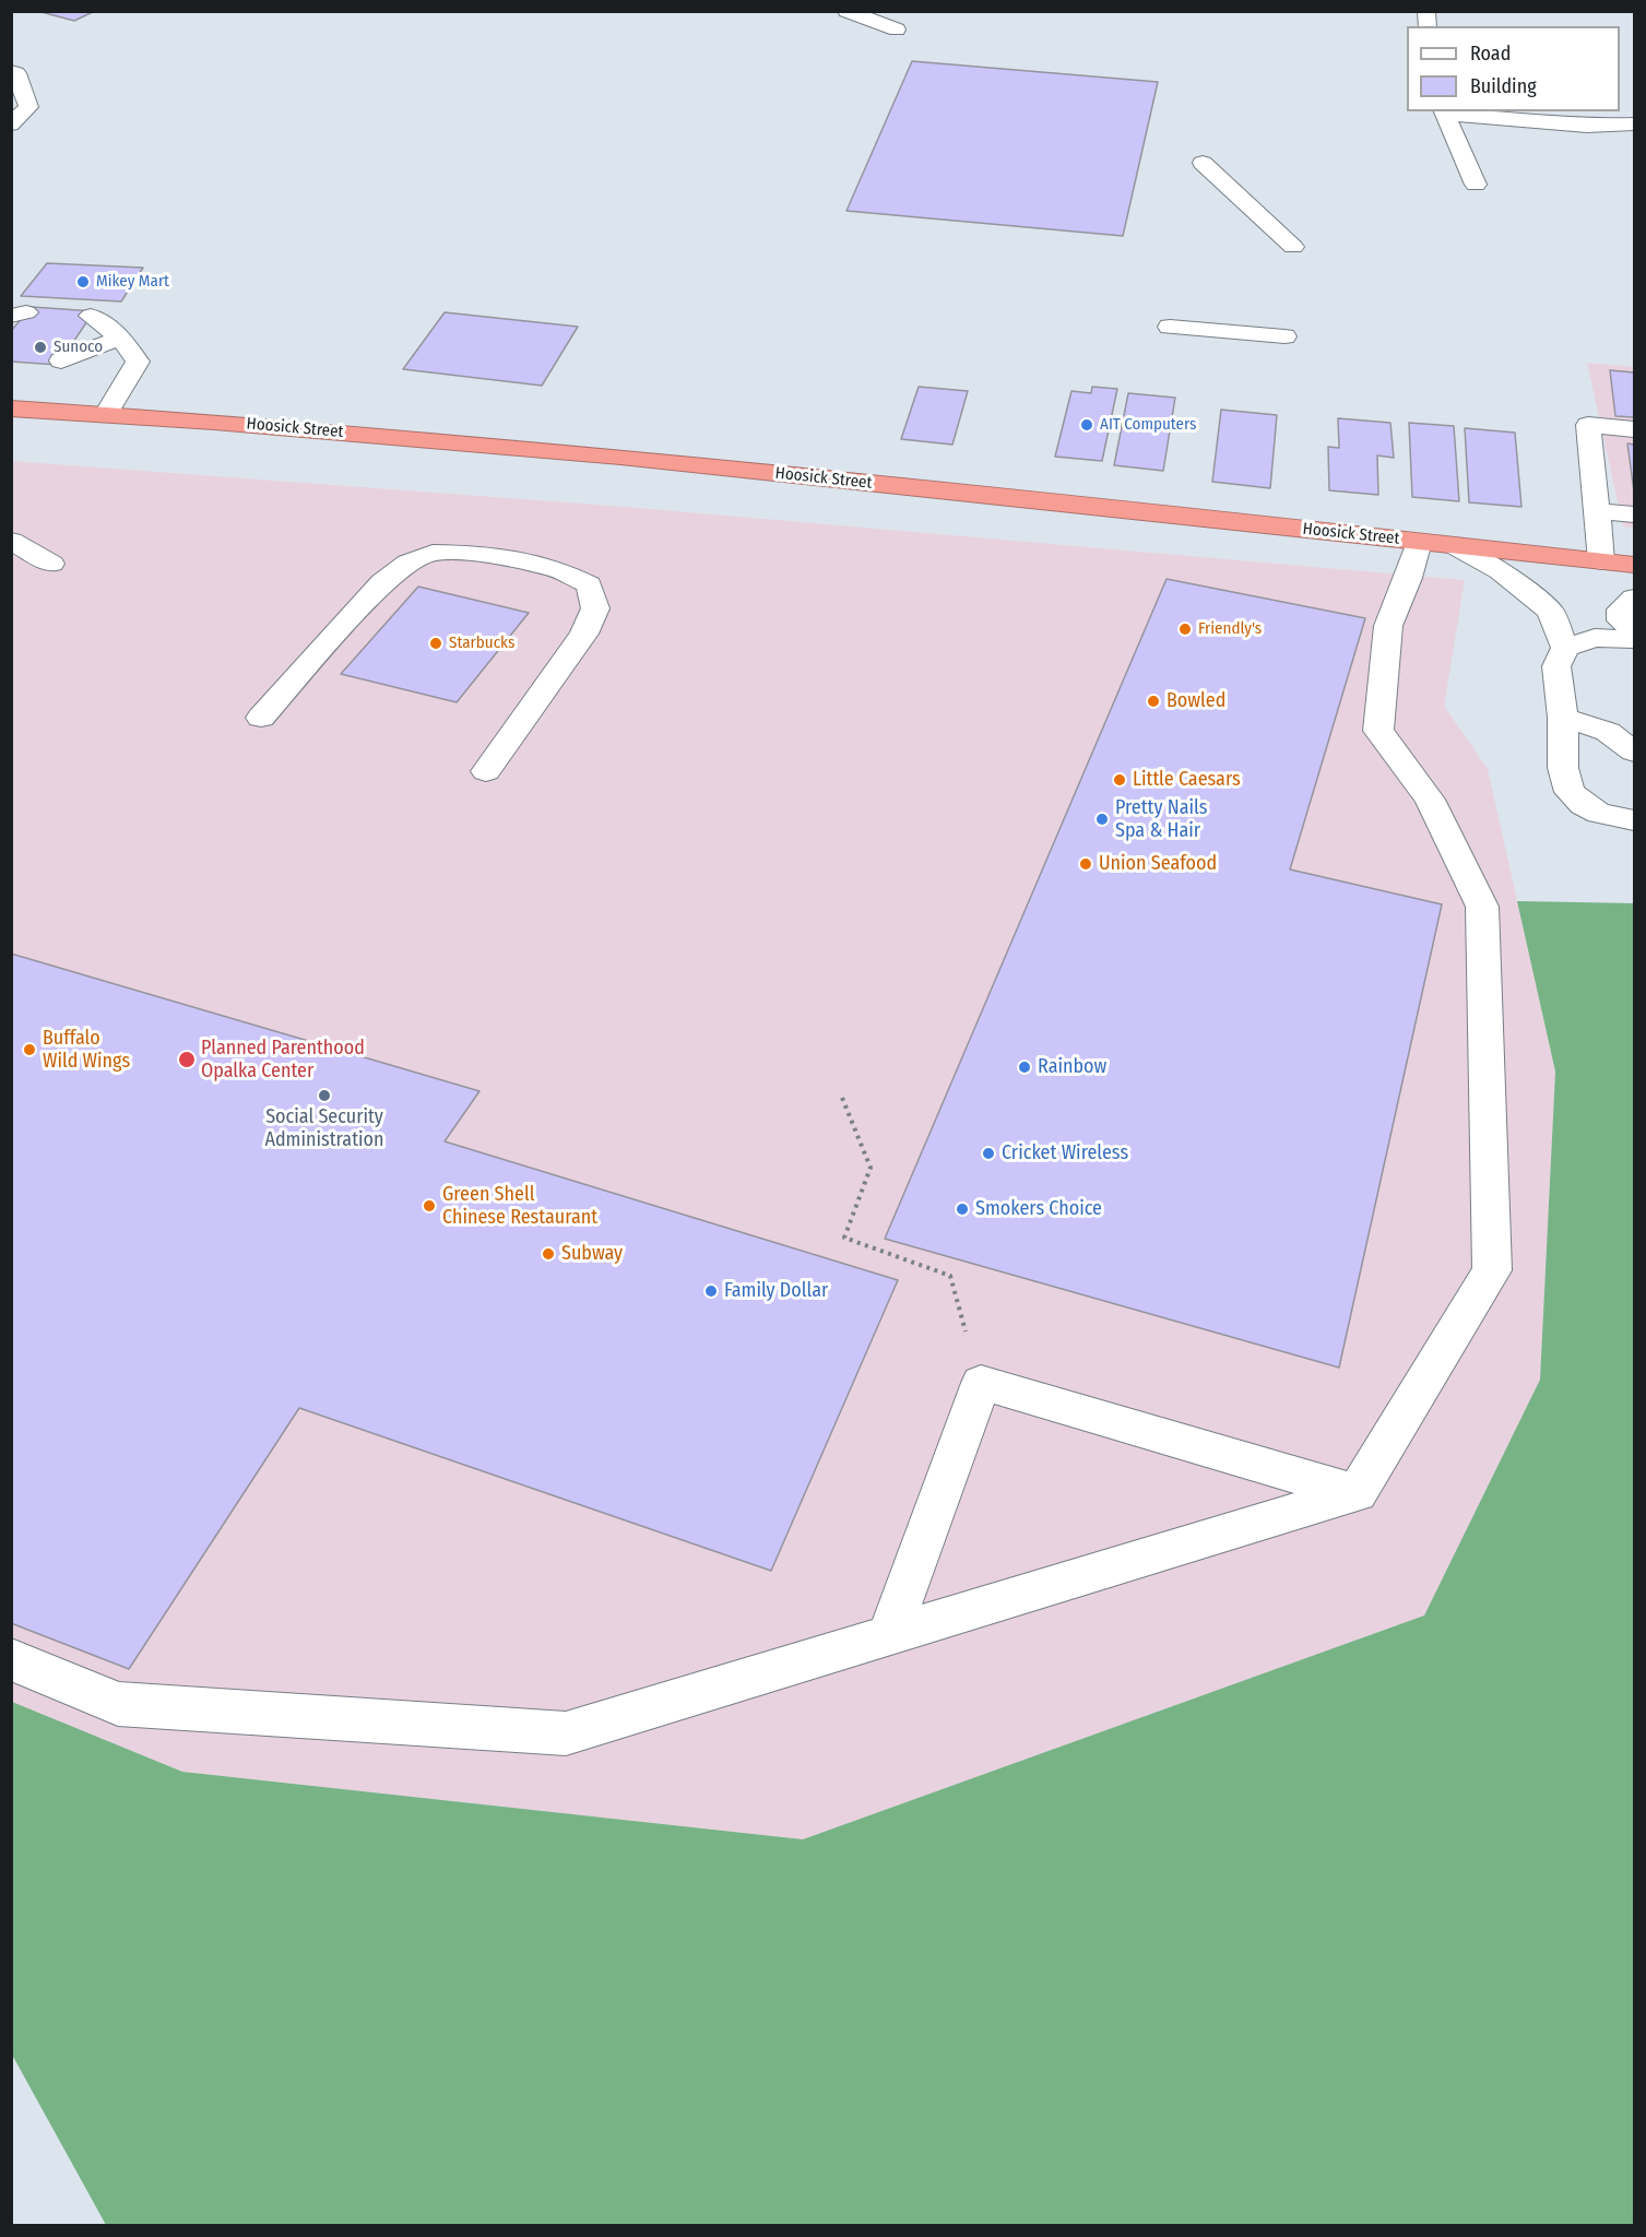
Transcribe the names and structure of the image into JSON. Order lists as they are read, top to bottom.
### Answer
{
  "streets": {
    "highway": ["Hoosick Street"]
  },
  "places": [
    "Mikey Mart",
    "Sunoco",
    "AIT Computers",
    "Friendly's",
    "Starbucks",
    "Bowled",
    "Little Caesars",
    "Pretty Nails Spa & Hair",
    "Union Seafood",
    "Buffalo Wild Wings",
    "Planned Parenthood Opalka Center",
    "Rainbow",
    "Social Security Administration",
    "Cricket Wireless",
    "Green Shell Chinese Restaurant",
    "Smokers Choice",
    "Subway",
    "Family Dollar"
  ],
  "legend": ["Road", "Building"]
}
